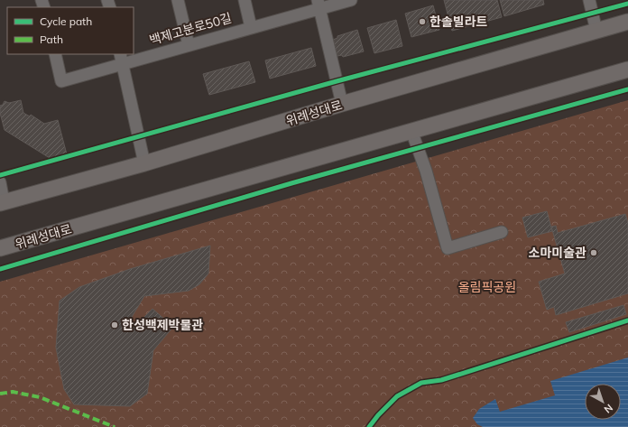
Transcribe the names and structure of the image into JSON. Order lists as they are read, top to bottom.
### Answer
{
  "streets": {
    "main road": ["위례성대로"],
    "street": ["백제고분로50길"]
  },
  "parks": ["올림픽공원"],
  "places": ["한솔빌라트", "소마미술관", "한성백제박물관"],
  "legend": ["Cycle path", "Path"],
  "north": "bottom right"
}
